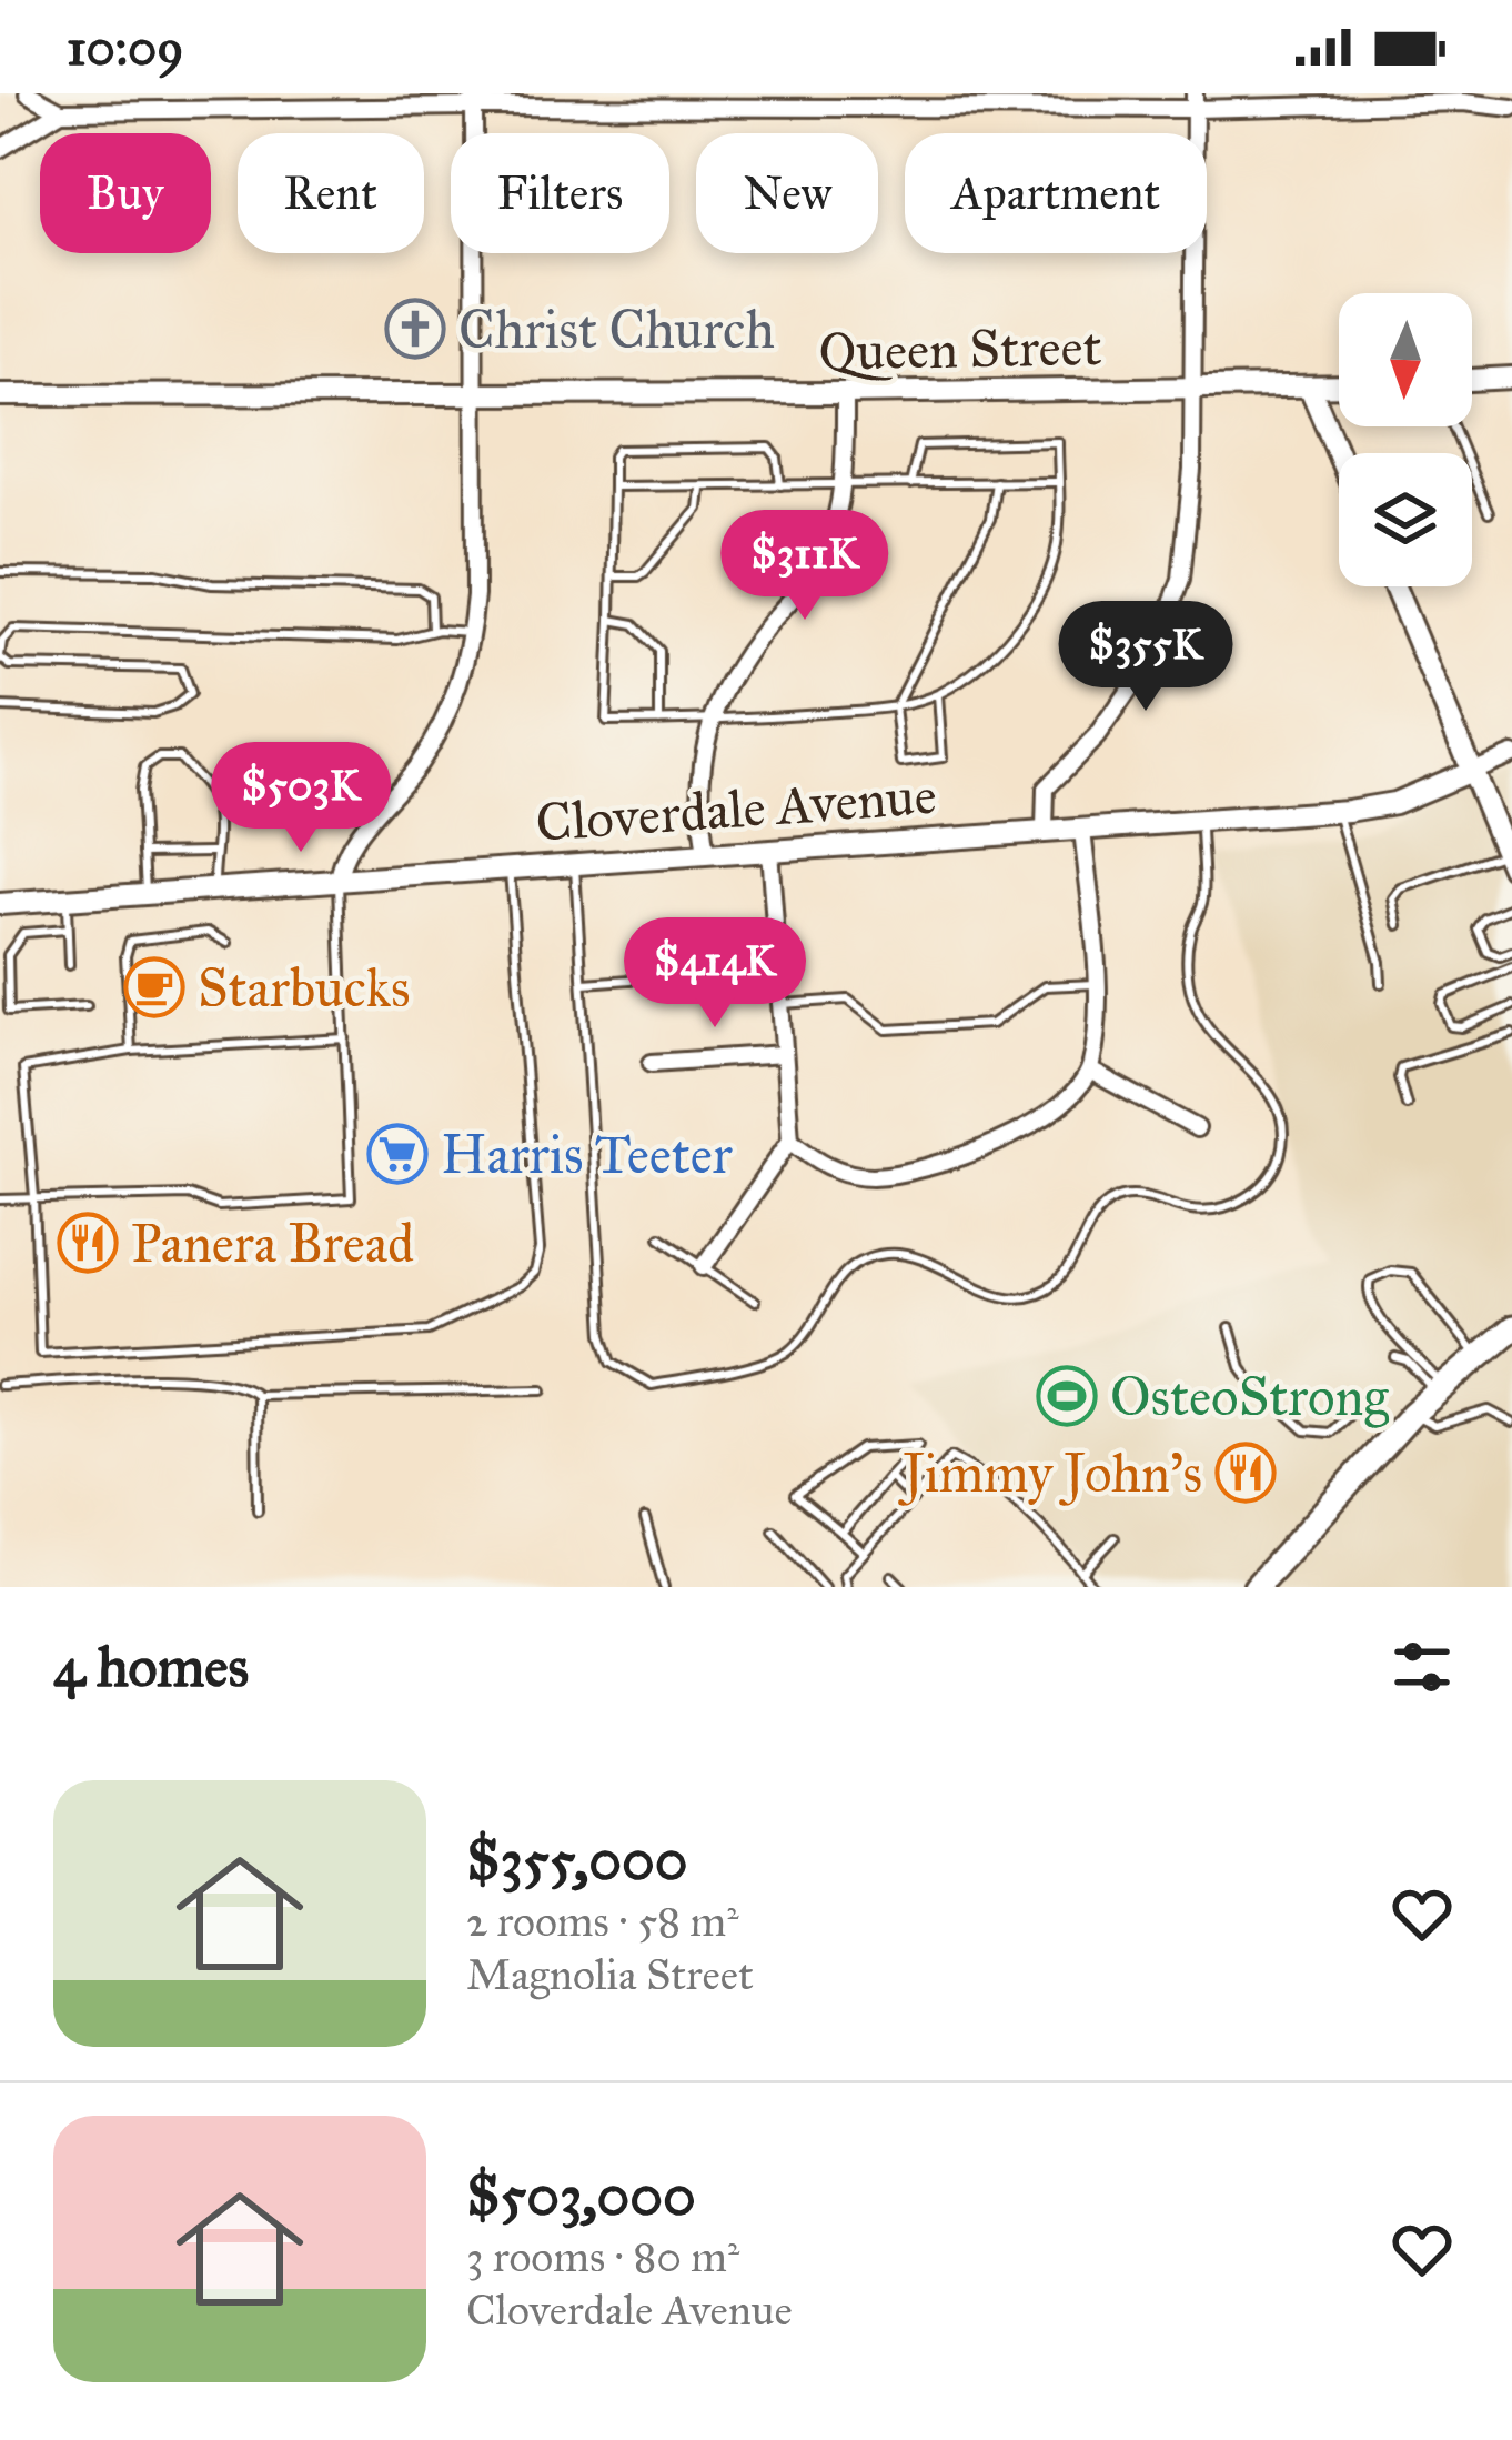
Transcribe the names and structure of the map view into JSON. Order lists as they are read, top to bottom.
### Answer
{
  "streets": {
    "street": ["Queen Street", "Cloverdale Avenue"]
  },
  "places": {
    "church": ["Christ Church"],
    "cafe": ["Starbucks"],
    "supermarket": ["Harris Teeter"],
    "restaurant": ["Panera Bread", "Jimmy John's"],
    "sports": ["OsteoStrong"]
  },
  "north": "bottom",
  "page": {
    "status": "10:09",
    "chip": [
      "Buy",
      "Rent",
      "Filters",
      "New",
      "Apartment"
    ],
    "price": [
      "$311K",
      "$355K",
      "$503K",
      "$414K"
    ],
    "heading": "4 homes",
    "list": [
      {
        "name": "$355,000",
        "note": "2 rooms · 58 m² · Magnolia Street"
      },
      {
        "name": "$503,000",
        "note": "3 rooms · 80 m² · Cloverdale Avenue"
      }
    ]
  }
}
